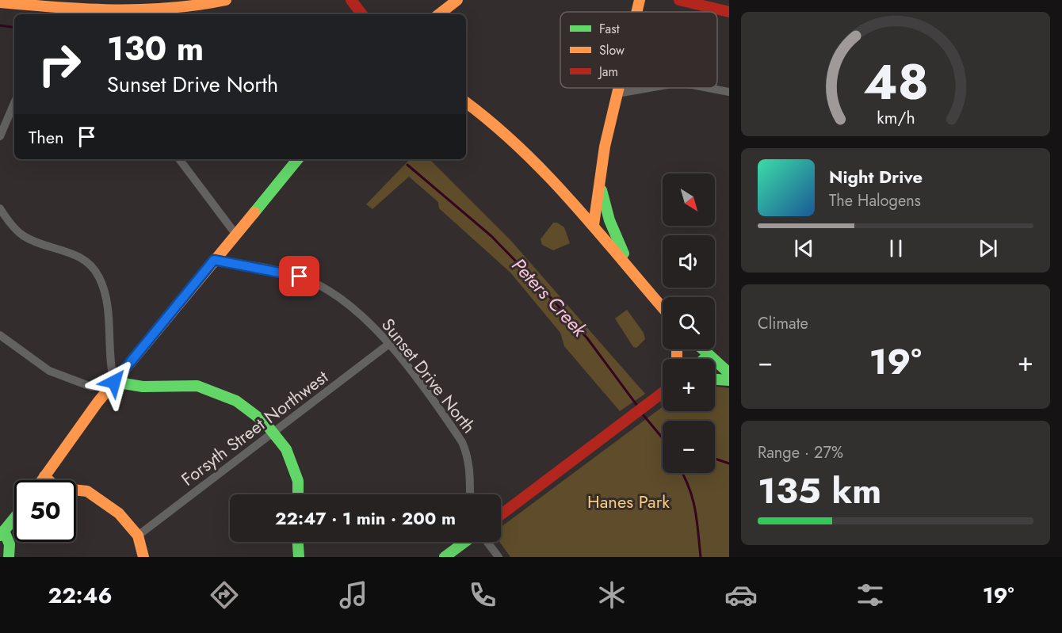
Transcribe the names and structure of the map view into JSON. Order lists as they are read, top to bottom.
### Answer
{
  "streets": {
    "street": ["Sunset Drive North", "Forsyth Street Northwest"]
  },
  "crossings": [
    ["Sunset Drive North", "Forsyth Street Northwest"]
  ],
  "water": ["Peters Creek"],
  "parks": ["Hanes Park"],
  "legend": ["Fast", "Slow", "Jam"],
  "north": "bottom right",
  "page": {
    "turn": ["130 m", "Sunset Drive North"],
    "then": "Then",
    "song": ["Night Drive", "The Halogens"],
    "map_buttons": ["+", "−"],
    "tile": [
      "Climate",
      ["Range · 27%", "135 km"]
    ],
    "heat": ["−", "19°", "+"],
    "limit": "50",
    "trip": "22:47 · 1 min · 200 m",
    "tabs": ["22:46", "19°"],
    "gauge": ["48", "km/h"]
  }
}
